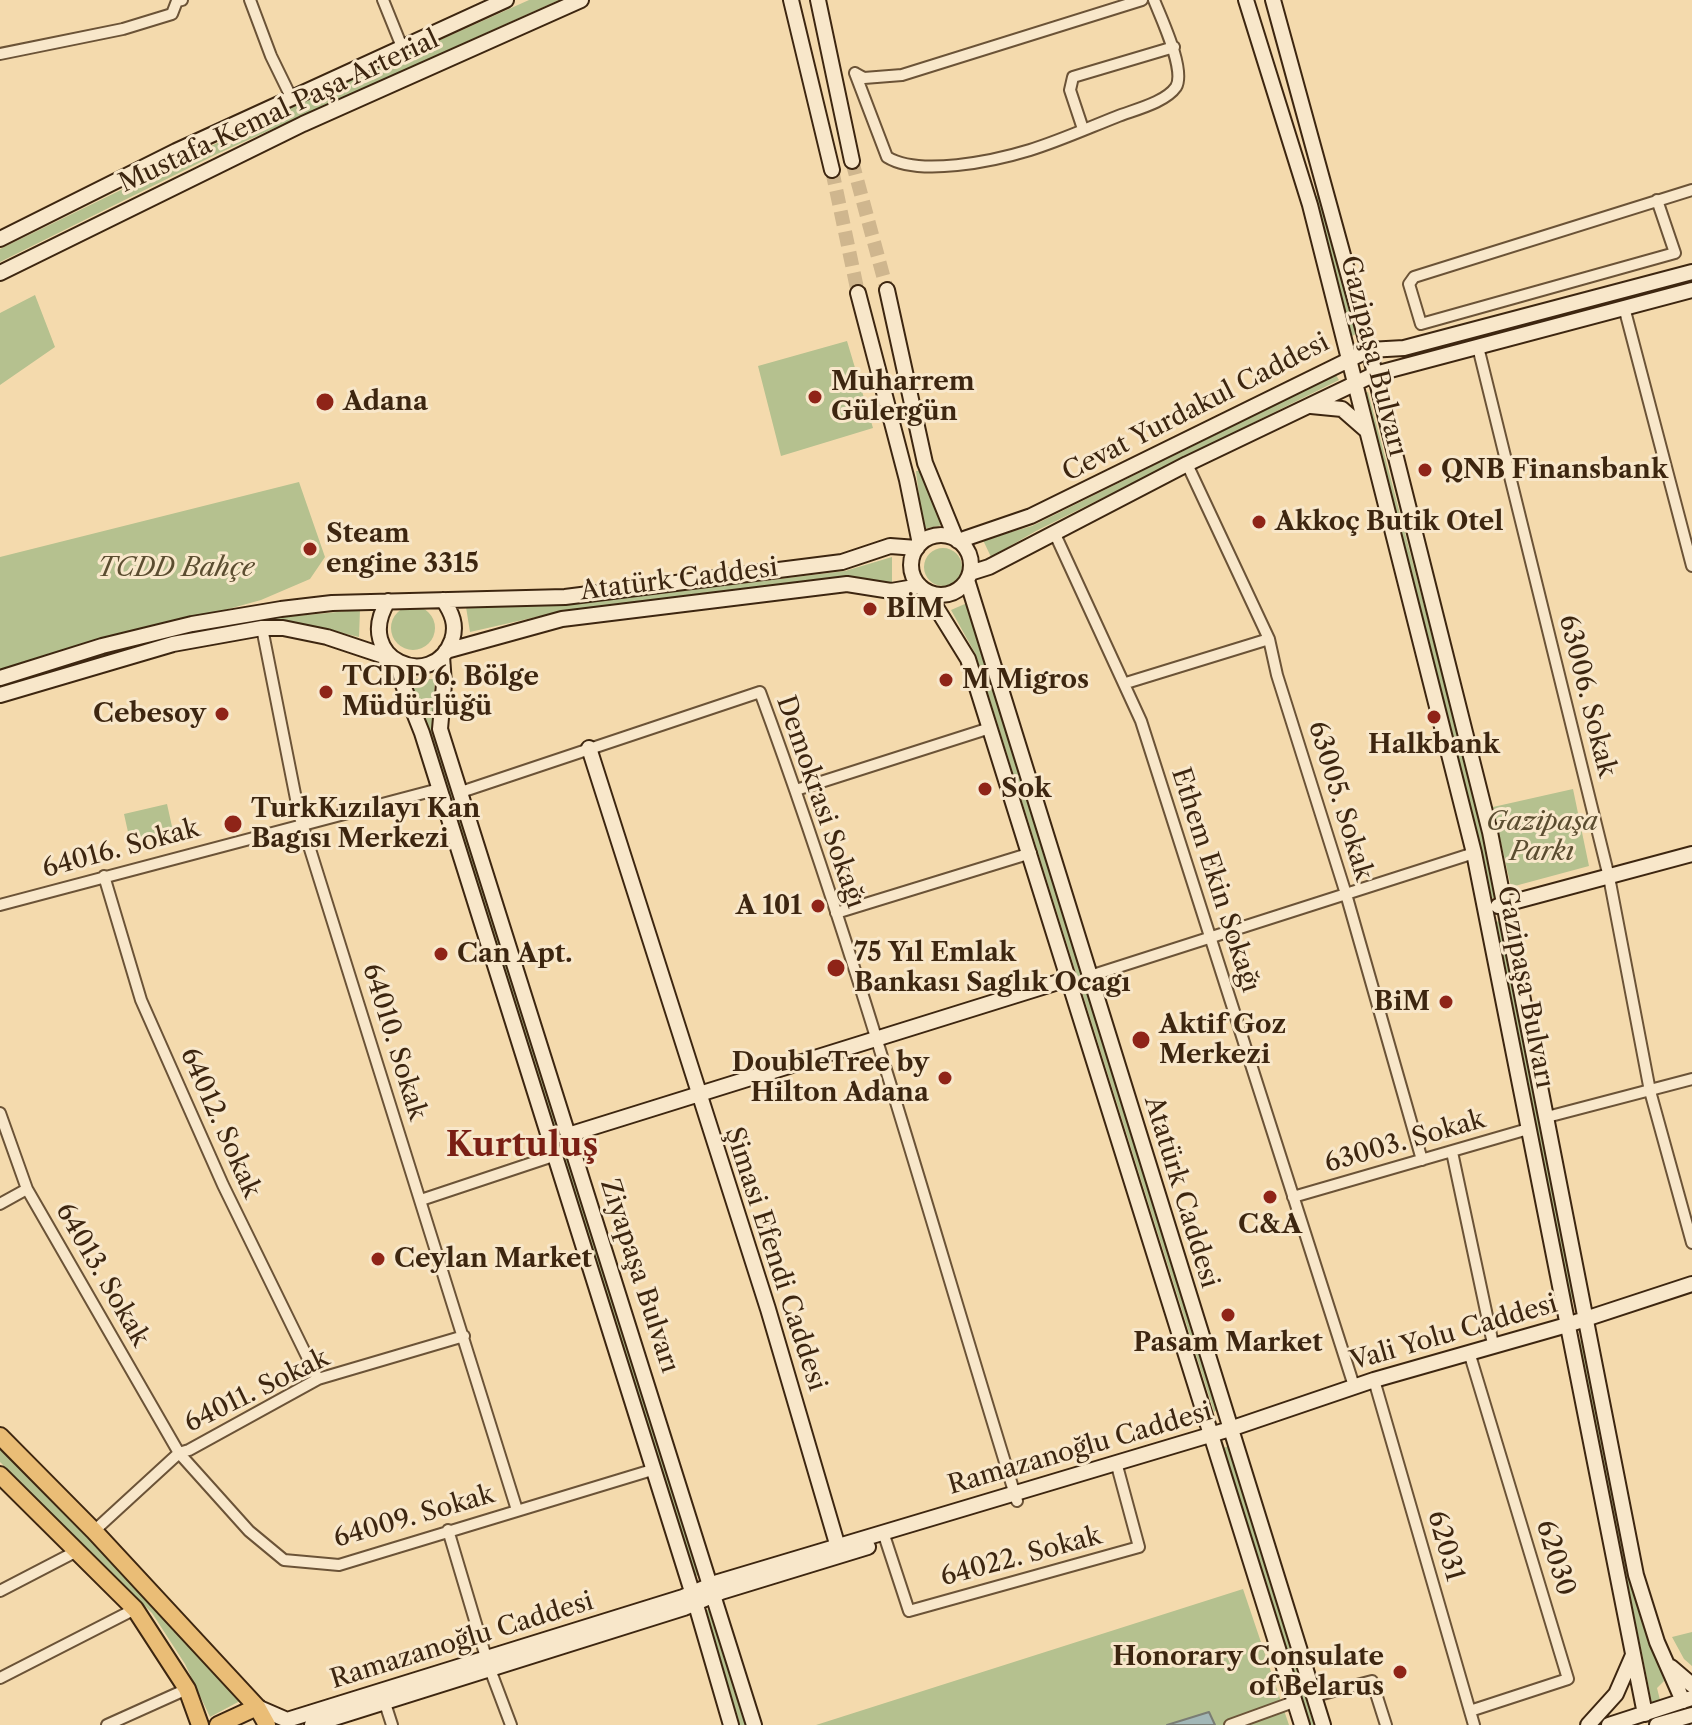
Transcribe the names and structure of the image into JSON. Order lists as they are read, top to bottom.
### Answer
{
  "streets": {
    "main road": [
      "Mustafa Kemal Paşa Arterial",
      "Gazipaşa Bulvarı",
      "Cevat Yurdakul Caddesi",
      "Atatürk Caddesi",
      "Şimasi Efendi Caddesi",
      "Ziyapaşa Bulvarı",
      "Vali Yolu Caddesi",
      "Ramazanoğlu Caddesi"
    ],
    "street": [
      "63006. Sokak",
      "63005. Sokak",
      "Demokrasi Sokağı",
      "64016. Sokak",
      "Ethem Ekin Sokağı",
      "64010. Sokak",
      "64012. Sokak",
      "63003. Sokak",
      "64013. Sokak",
      "64011. Sokak",
      "64009. Sokak",
      "62031",
      "64022. Sokak",
      "62030"
    ]
  },
  "crossings": [
    ["Gazipaşa Bulvarı", "Cevat Yurdakul Caddesi"],
    ["Gazipaşa Bulvarı", "63003. Sokak"],
    ["Gazipaşa Bulvarı", "Vali Yolu Caddesi"],
    ["Cevat Yurdakul Caddesi", "Atatürk Caddesi"],
    ["Cevat Yurdakul Caddesi", "63006. Sokak"],
    ["Cevat Yurdakul Caddesi", "63005. Sokak"],
    ["Cevat Yurdakul Caddesi", "Ethem Ekin Sokağı"],
    ["Atatürk Caddesi", "Ziyapaşa Bulvarı"],
    ["Atatürk Caddesi", "Vali Yolu Caddesi"],
    ["Atatürk Caddesi", "Ramazanoğlu Caddesi"],
    ["63005. Sokak", "63003. Sokak"],
    ["Demokrasi Sokağı", "Şimasi Efendi Caddesi"],
    ["Demokrasi Sokağı", "Ziyapaşa Bulvarı"],
    ["Demokrasi Sokağı", "Ramazanoğlu Caddesi"],
    ["64016. Sokak", "64010. Sokak"],
    ["64016. Sokak", "64012. Sokak"],
    ["64016. Sokak", "Ziyapaşa Bulvarı"],
    ["Ethem Ekin Sokağı", "63003. Sokak"],
    ["Ethem Ekin Sokağı", "Vali Yolu Caddesi"],
    ["64010. Sokak", "64011. Sokak"],
    ["64010. Sokak", "64009. Sokak"],
    ["64012. Sokak", "64011. Sokak"],
    ["Şimasi Efendi Caddesi", "Ramazanoğlu Caddesi"],
    ["64013. Sokak", "64011. Sokak"],
    ["64013. Sokak", "64009. Sokak"],
    ["Ziyapaşa Bulvarı", "Ramazanoğlu Caddesi"],
    ["Ziyapaşa Bulvarı", "64009. Sokak"],
    ["Vali Yolu Caddesi", "Ramazanoğlu Caddesi"],
    ["Vali Yolu Caddesi", "62031"],
    ["Vali Yolu Caddesi", "62030"],
    ["64011. Sokak", "64009. Sokak"],
    ["Ramazanoğlu Caddesi", "64022. Sokak"],
    ["62031", "62030"]
  ],
  "districts": ["Kurtuluş"],
  "parks": ["TCDD Bahçe", "Gazipaşa Parkı"],
  "places": [
    "Muharrem Gülergün",
    "Adana",
    "QNB Finansbank",
    "Akkoç Butik Otel",
    "Steam engine 3315",
    "BİM",
    "M Migros",
    "TCDD 6. Bölge Müdürlüğü",
    "Cebesoy",
    "Halkbank",
    "Sok",
    "TurkKızılayı Kan Bagısı Merkezi",
    "A 101",
    "Can Apt.",
    "75 Yıl Emlak Bankası Saglık Ocagı",
    "BiM",
    "Aktif Goz Merkezi",
    "DoubleTree by Hilton Adana",
    "C&A",
    "Ceylan Market",
    "Pasam Market",
    "Honorary Consulate of Belarus"
  ]
}
